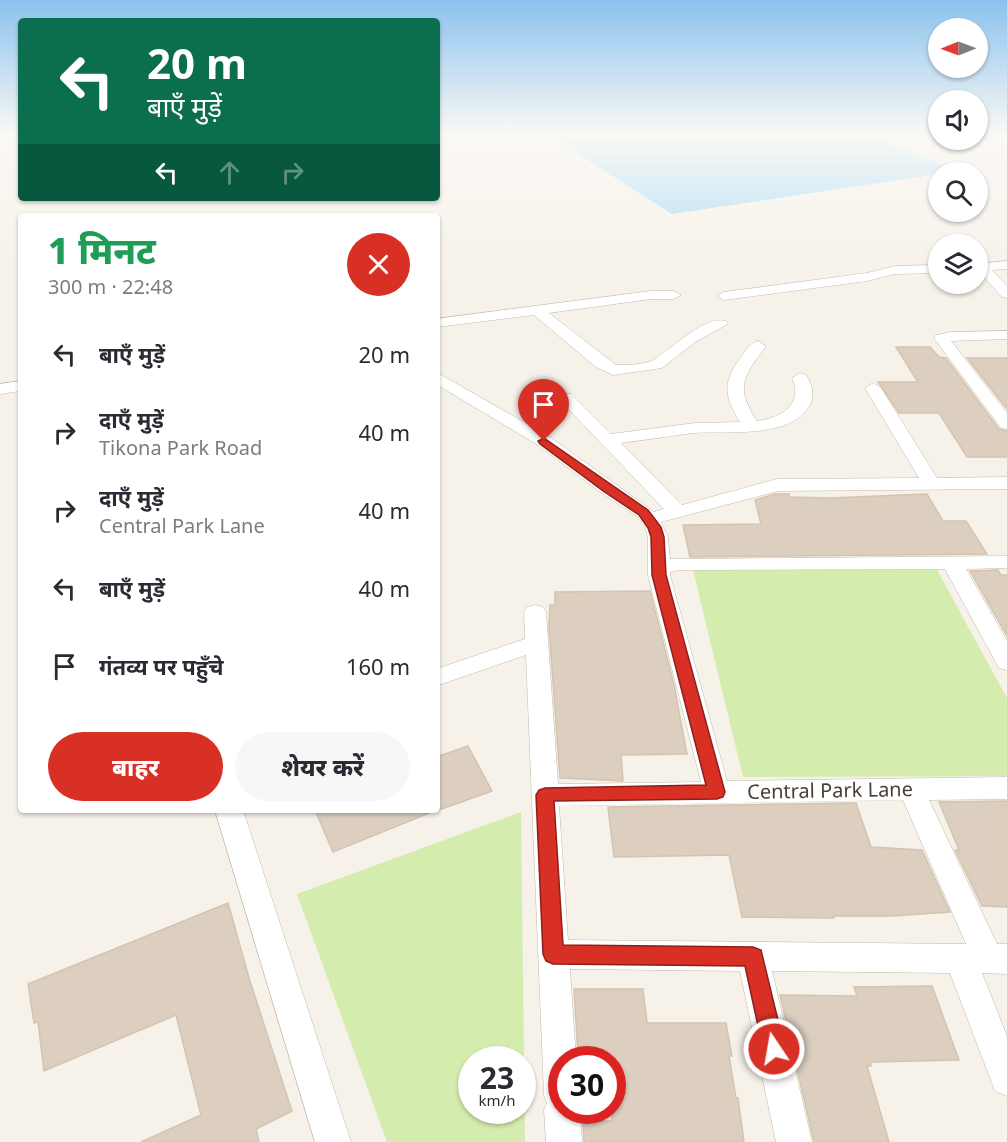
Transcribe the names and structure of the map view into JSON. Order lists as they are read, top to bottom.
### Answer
{
  "streets": {
    "street": ["Central Park Lane"]
  },
  "north": "left",
  "page": {
    "turn": ["20 m", "बाएँ मुड़ें"],
    "heading": ["1 मिनट", "300 m · 22:48"],
    "list": [
      {
        "name": "बाएँ मुड़ें",
        "value": "20 m"
      },
      {
        "name": "दाएँ मुड़ें",
        "note": "Tikona Park Road",
        "value": "40 m"
      },
      {
        "name": "दाएँ मुड़ें",
        "note": "Central Park Lane",
        "value": "40 m"
      },
      {
        "name": "बाएँ मुड़ें",
        "value": "40 m"
      },
      {
        "name": "गंतव्य पर पहुँचे",
        "value": "160 m"
      }
    ],
    "buttons": ["बाहर", "शेयर करें"],
    "speed": "23 km/h",
    "limit": "30"
  }
}
